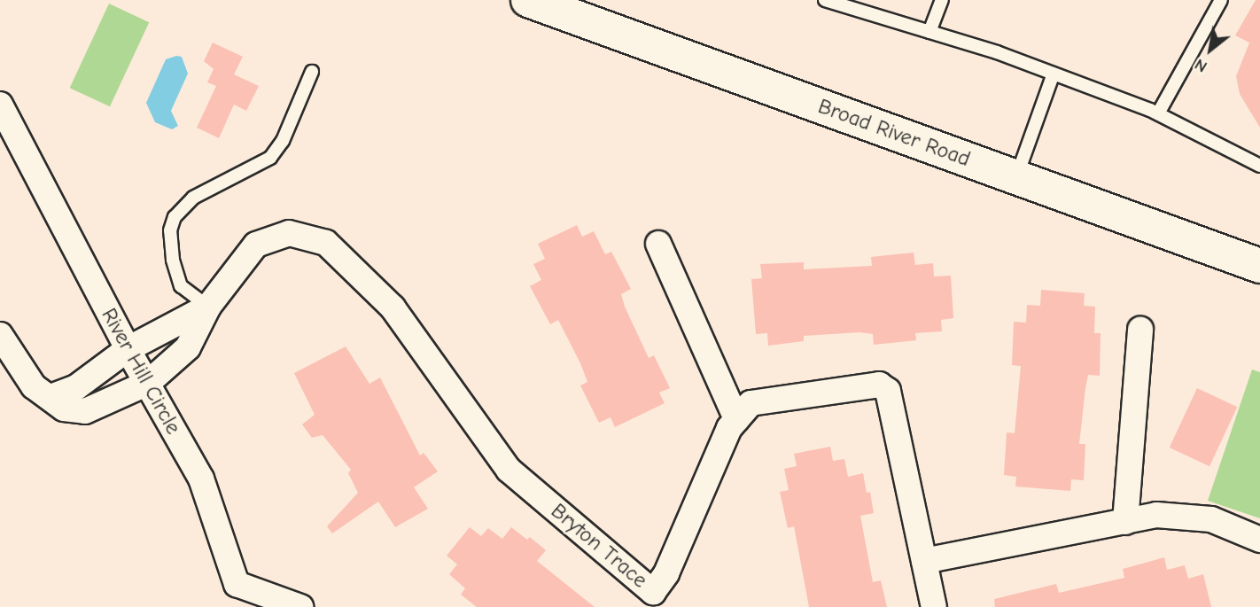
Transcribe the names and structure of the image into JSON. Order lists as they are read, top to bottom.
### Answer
{
  "streets": {
    "main road": ["Broad River Road"],
    "street": ["River Hill Circle", "Bryton Trace"]
  },
  "crossings": [
    ["River Hill Circle", "Bryton Trace"]
  ],
  "north": "bottom left"
}
